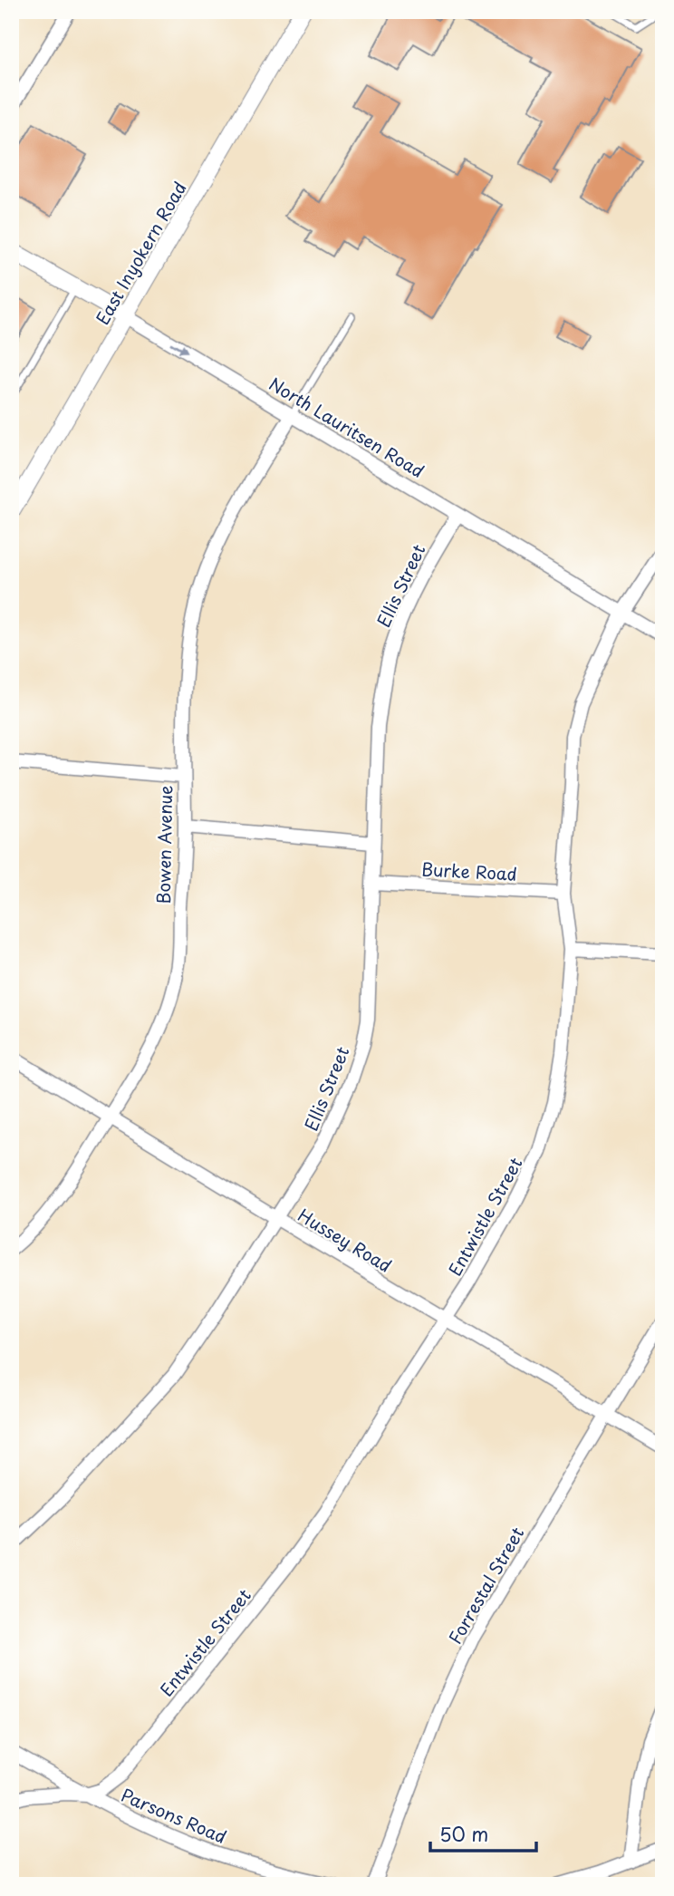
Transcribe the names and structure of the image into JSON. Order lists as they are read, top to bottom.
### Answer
{
  "streets": {
    "street": [
      "East Inyokern Road",
      "North Lauritsen Road",
      "Ellis Street",
      "Bowen Avenue",
      "Burke Road",
      "Entwistle Street",
      "Hussey Road",
      "Forrestal Street",
      "Parsons Road"
    ]
  },
  "crossings": [
    ["East Inyokern Road", "North Lauritsen Road"],
    ["North Lauritsen Road", "Ellis Street"],
    ["North Lauritsen Road", "Bowen Avenue"],
    ["North Lauritsen Road", "Entwistle Street"],
    ["Ellis Street", "Burke Road"],
    ["Ellis Street", "Hussey Road"],
    ["Bowen Avenue", "Hussey Road"],
    ["Burke Road", "Entwistle Street"],
    ["Entwistle Street", "Hussey Road"],
    ["Entwistle Street", "Parsons Road"],
    ["Hussey Road", "Forrestal Street"]
  ],
  "scale_bar": "50 m"
}
